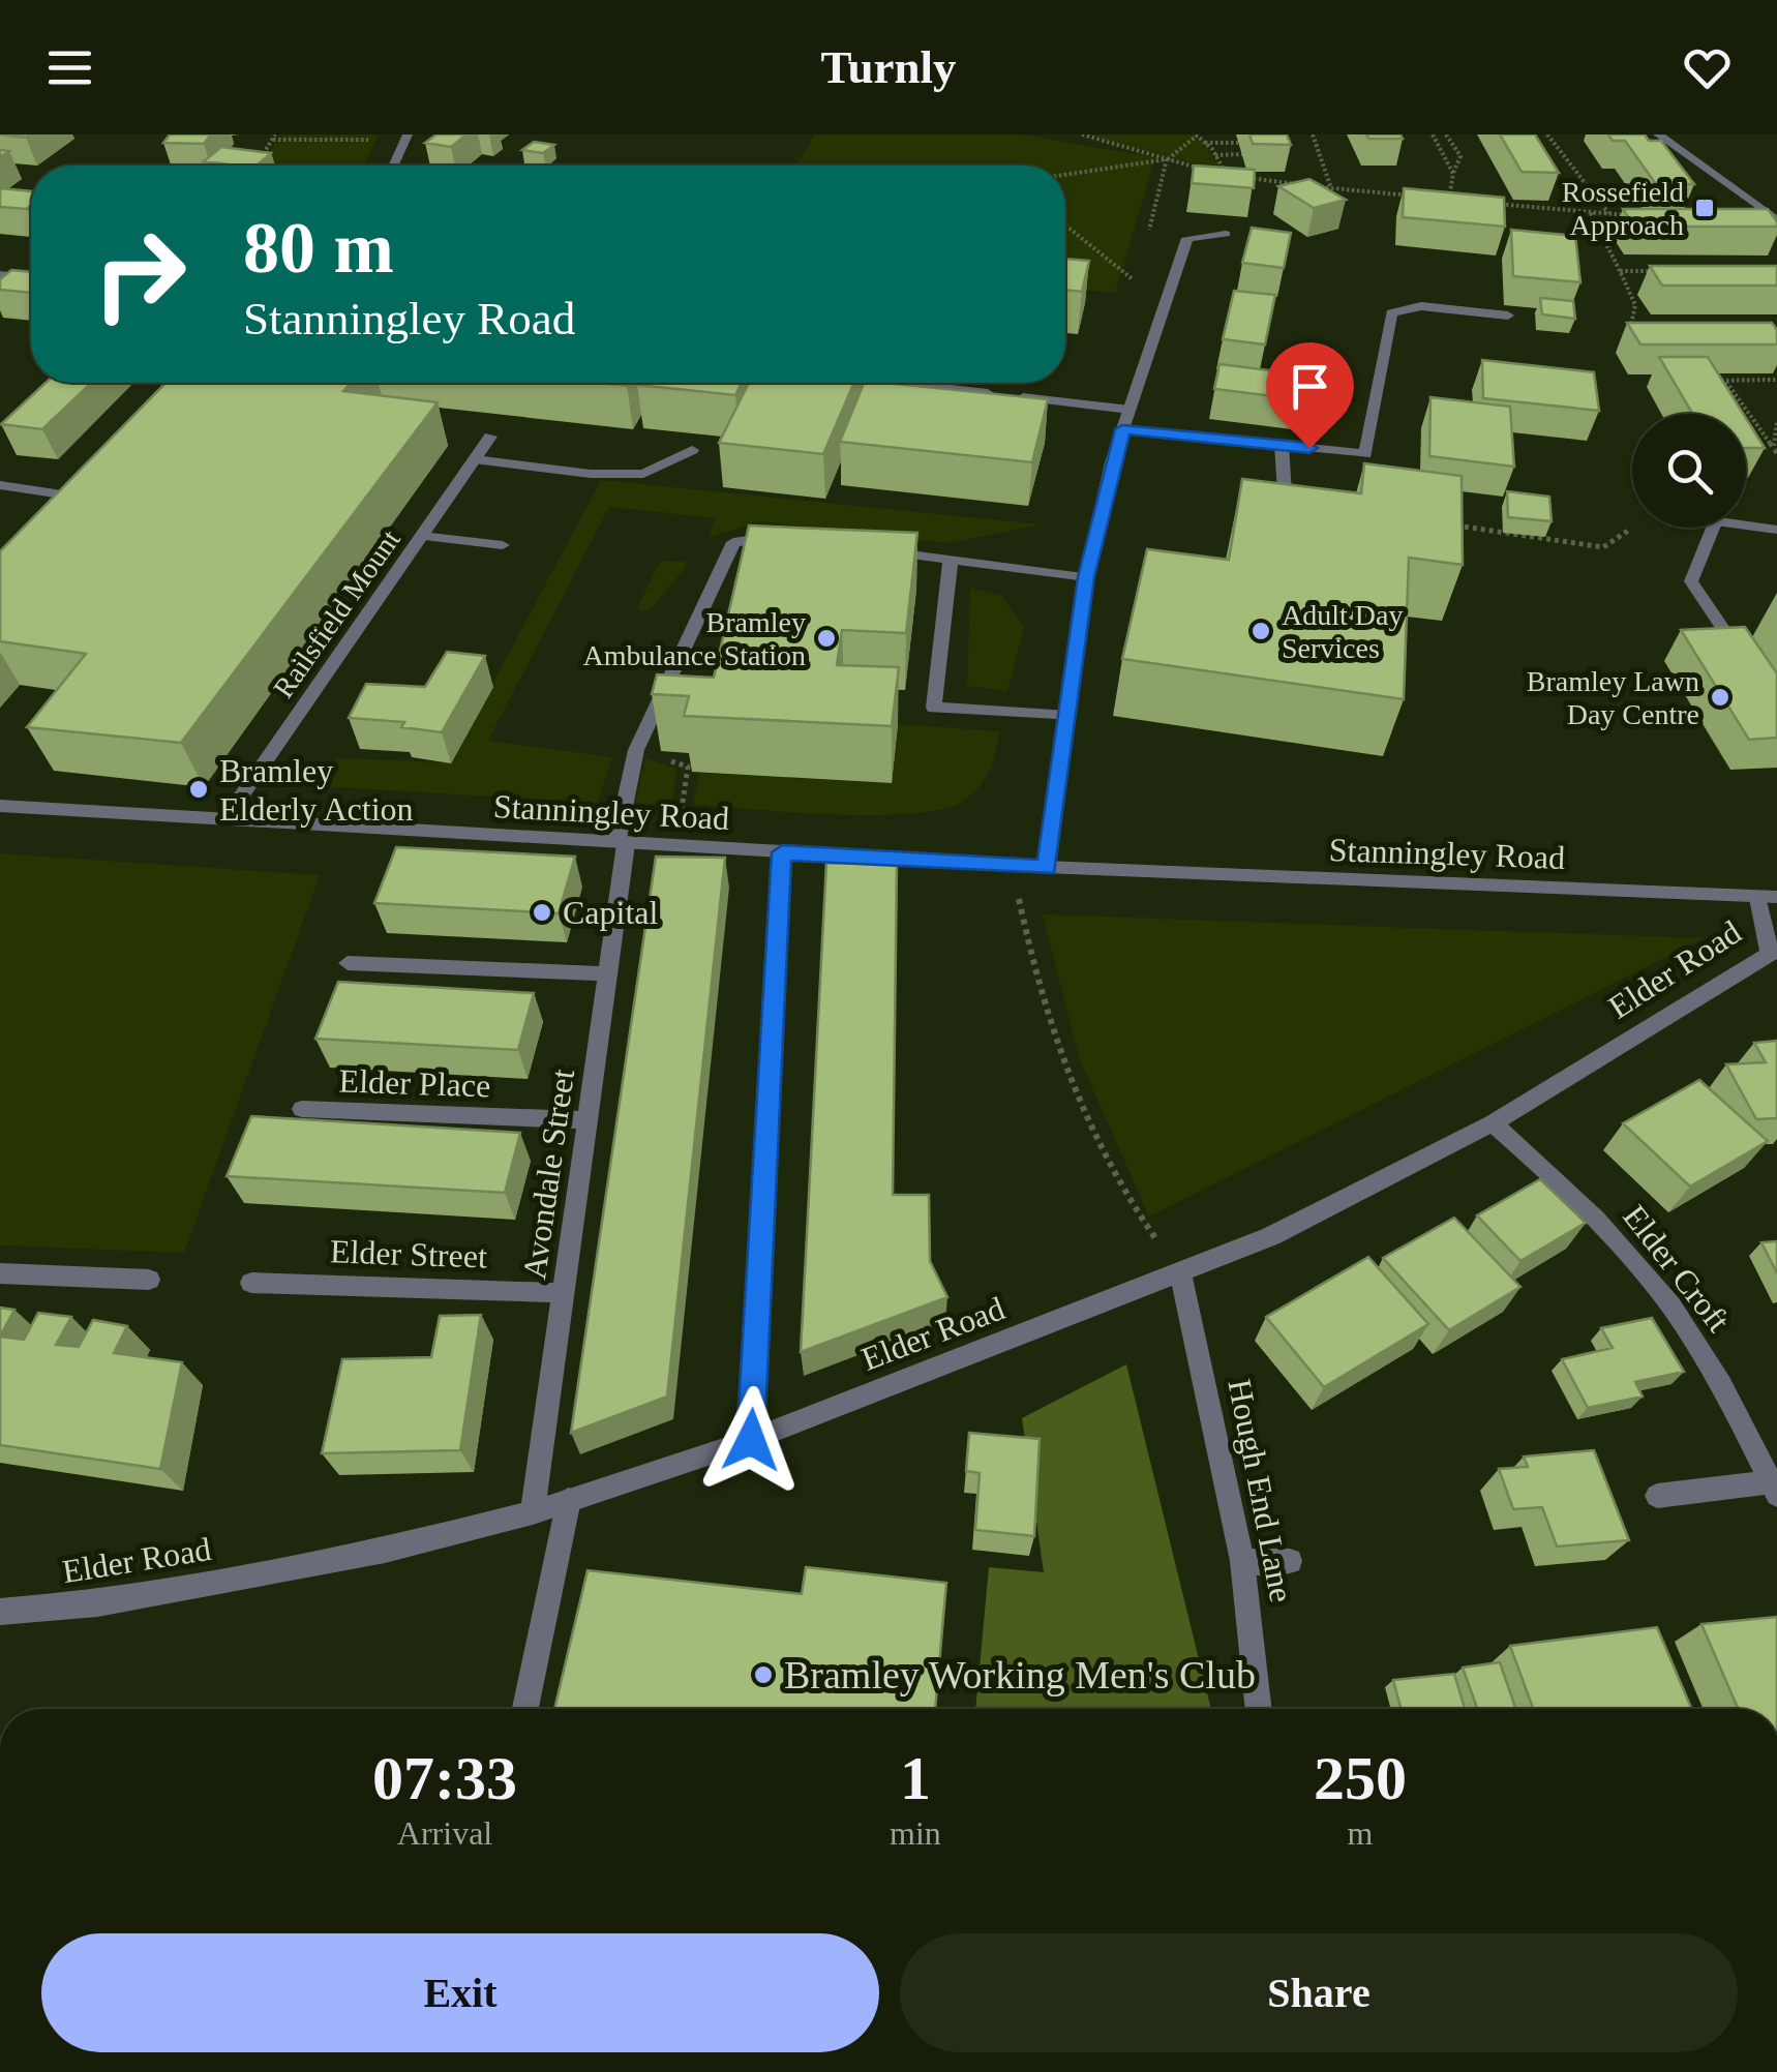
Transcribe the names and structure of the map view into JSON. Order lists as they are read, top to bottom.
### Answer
{
  "streets": {
    "street": [
      "Railsfield Mount",
      "Stanningley Road",
      "Elder Road",
      "Elder Place",
      "Avondale Street",
      "Elder Street",
      "Elder Croft",
      "Hough End Lane"
    ]
  },
  "crossings": [
    ["Railsfield Mount", "Stanningley Road"],
    ["Stanningley Road", "Elder Road"],
    ["Stanningley Road", "Avondale Street"],
    ["Elder Road", "Avondale Street"],
    ["Elder Road", "Elder Croft"],
    ["Elder Road", "Hough End Lane"],
    ["Elder Place", "Avondale Street"],
    ["Avondale Street", "Elder Street"]
  ],
  "places": {
    "transit": ["Rossefield Approach"],
    "other": [
      "Adult Day Services",
      "Bramley Ambulance Station",
      "Bramley Lawn Day Centre",
      "Bramley Elderly Action",
      "Capital",
      "Bramley Working Men's Club"
    ]
  },
  "page": {
    "header": "Turnly",
    "turn": ["80 m", "Stanningley Road"],
    "eta": [
      "07:33",
      "Arrival",
      "1",
      "min",
      "250",
      "m"
    ],
    "buttons": ["Exit", "Share"]
  }
}
